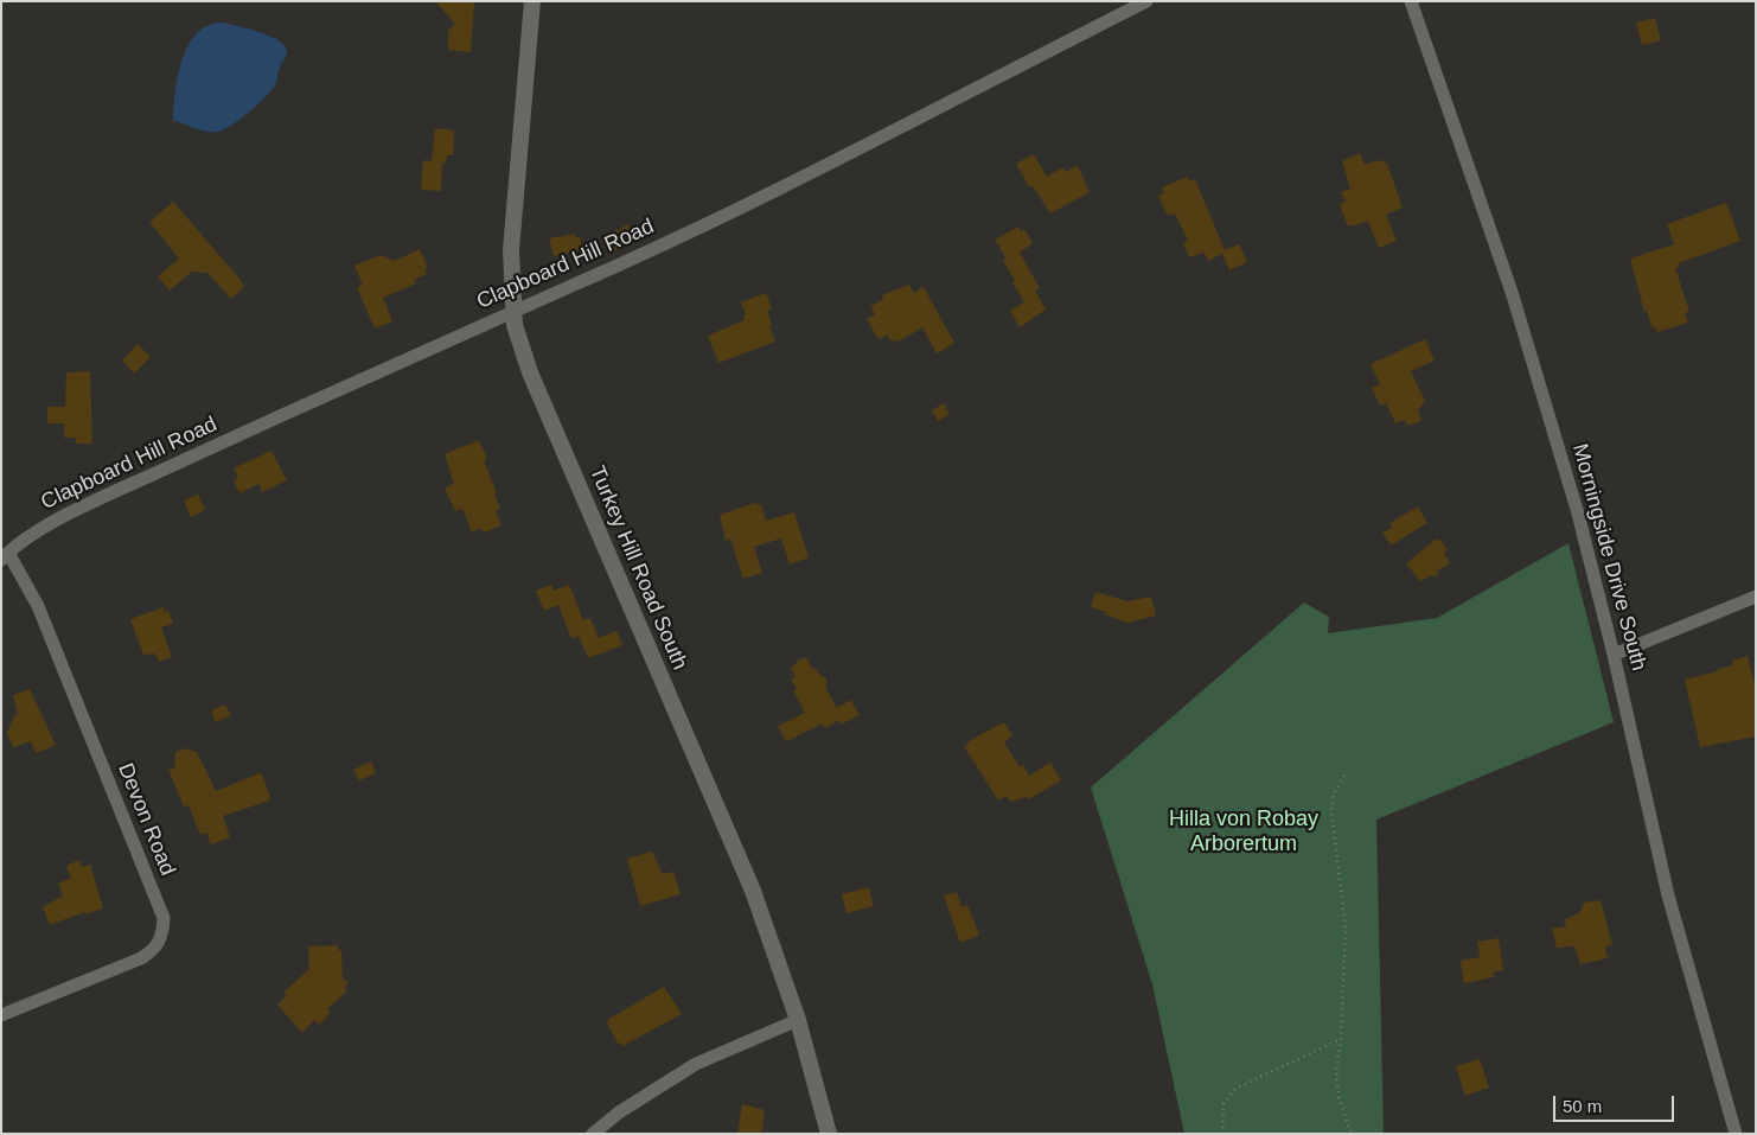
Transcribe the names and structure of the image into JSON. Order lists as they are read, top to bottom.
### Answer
{
  "streets": {
    "street": [
      "Clapboard Hill Road",
      "Morningside Drive South",
      "Turkey Hill Road South",
      "Devon Road"
    ]
  },
  "crossings": [
    ["Clapboard Hill Road", "Turkey Hill Road South"],
    ["Clapboard Hill Road", "Devon Road"]
  ],
  "parks": ["Hilla von Robay Arborertum"],
  "scale_bar": "50 m"
}
